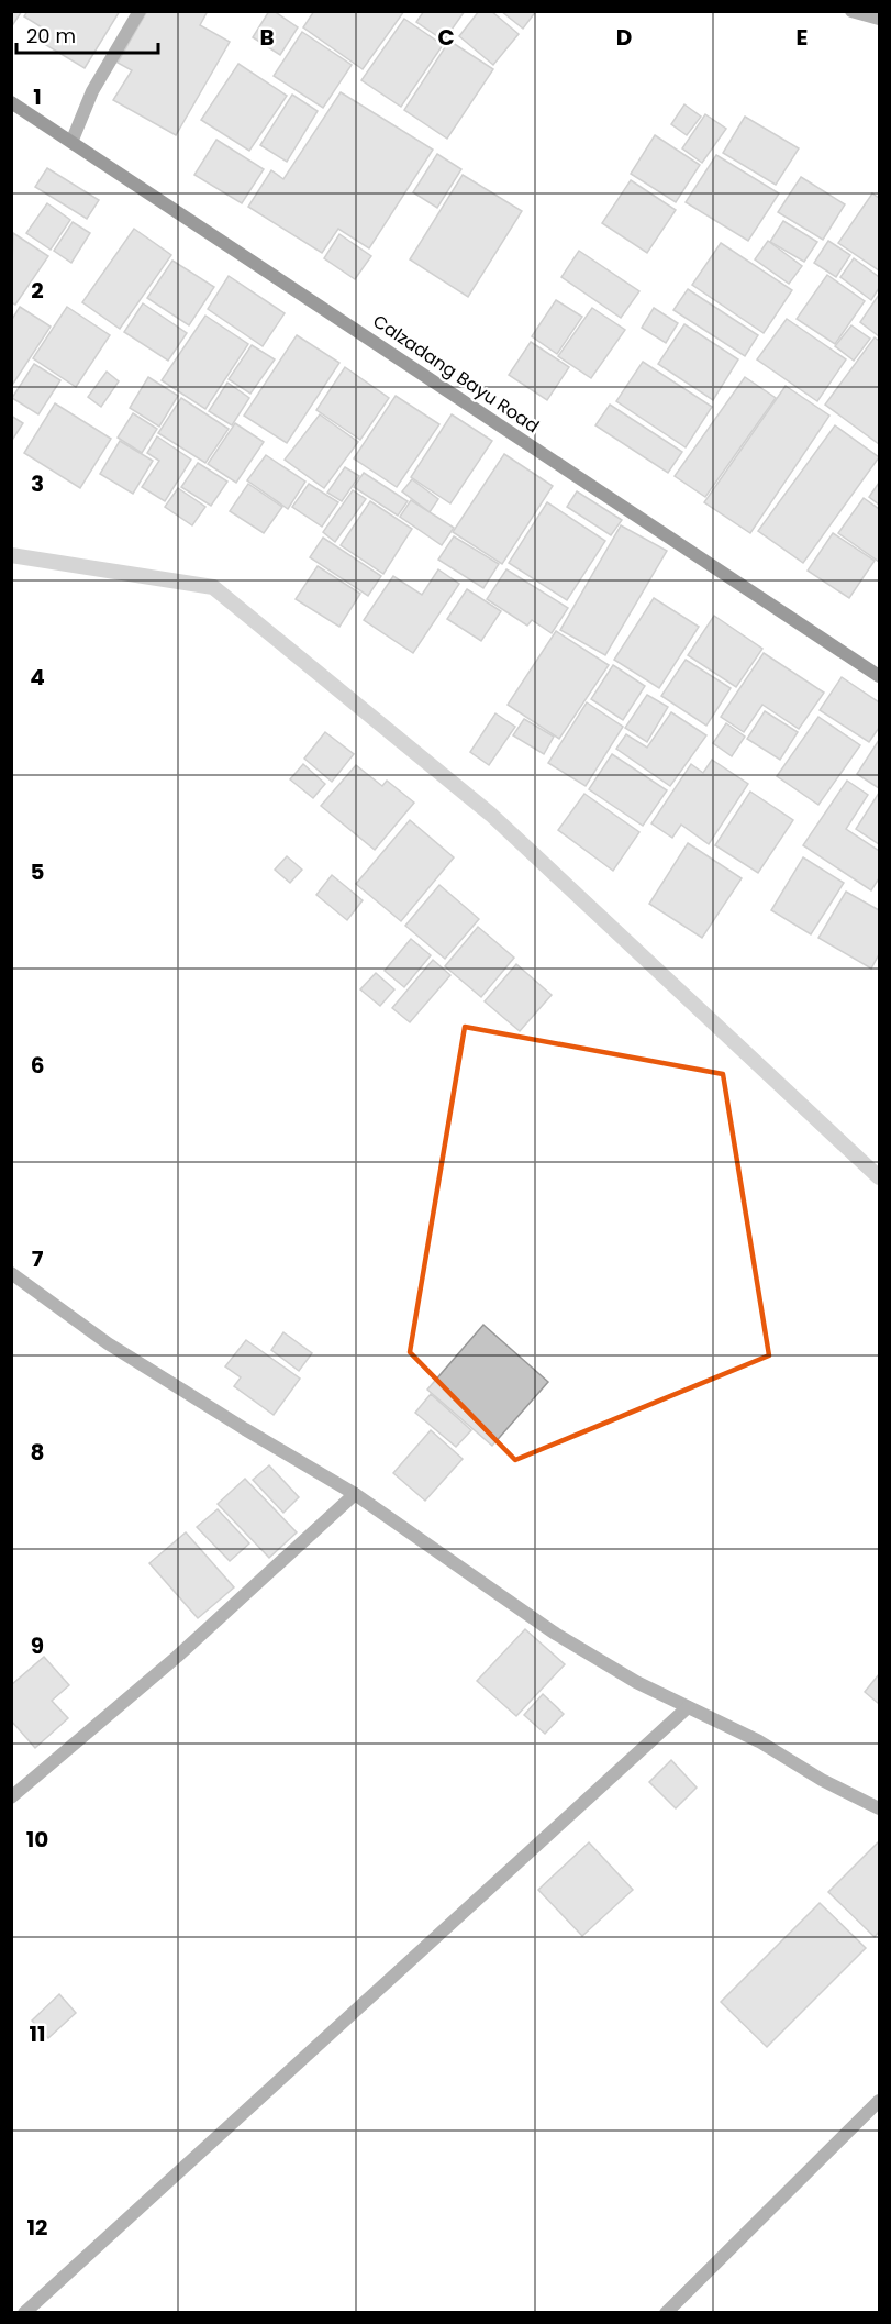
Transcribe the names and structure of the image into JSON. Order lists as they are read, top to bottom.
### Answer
{
  "streets": {
    "street": ["Calzadang Bayu Road"]
  },
  "scale_bar": "20 m",
  "grid": {
    "columns": [
      "B",
      "C",
      "D",
      "E"
    ],
    "rows": [
      "1",
      "2",
      "3",
      "4",
      "5",
      "6",
      "7",
      "8",
      "9",
      "10",
      "11",
      "12"
    ]
  }
}
